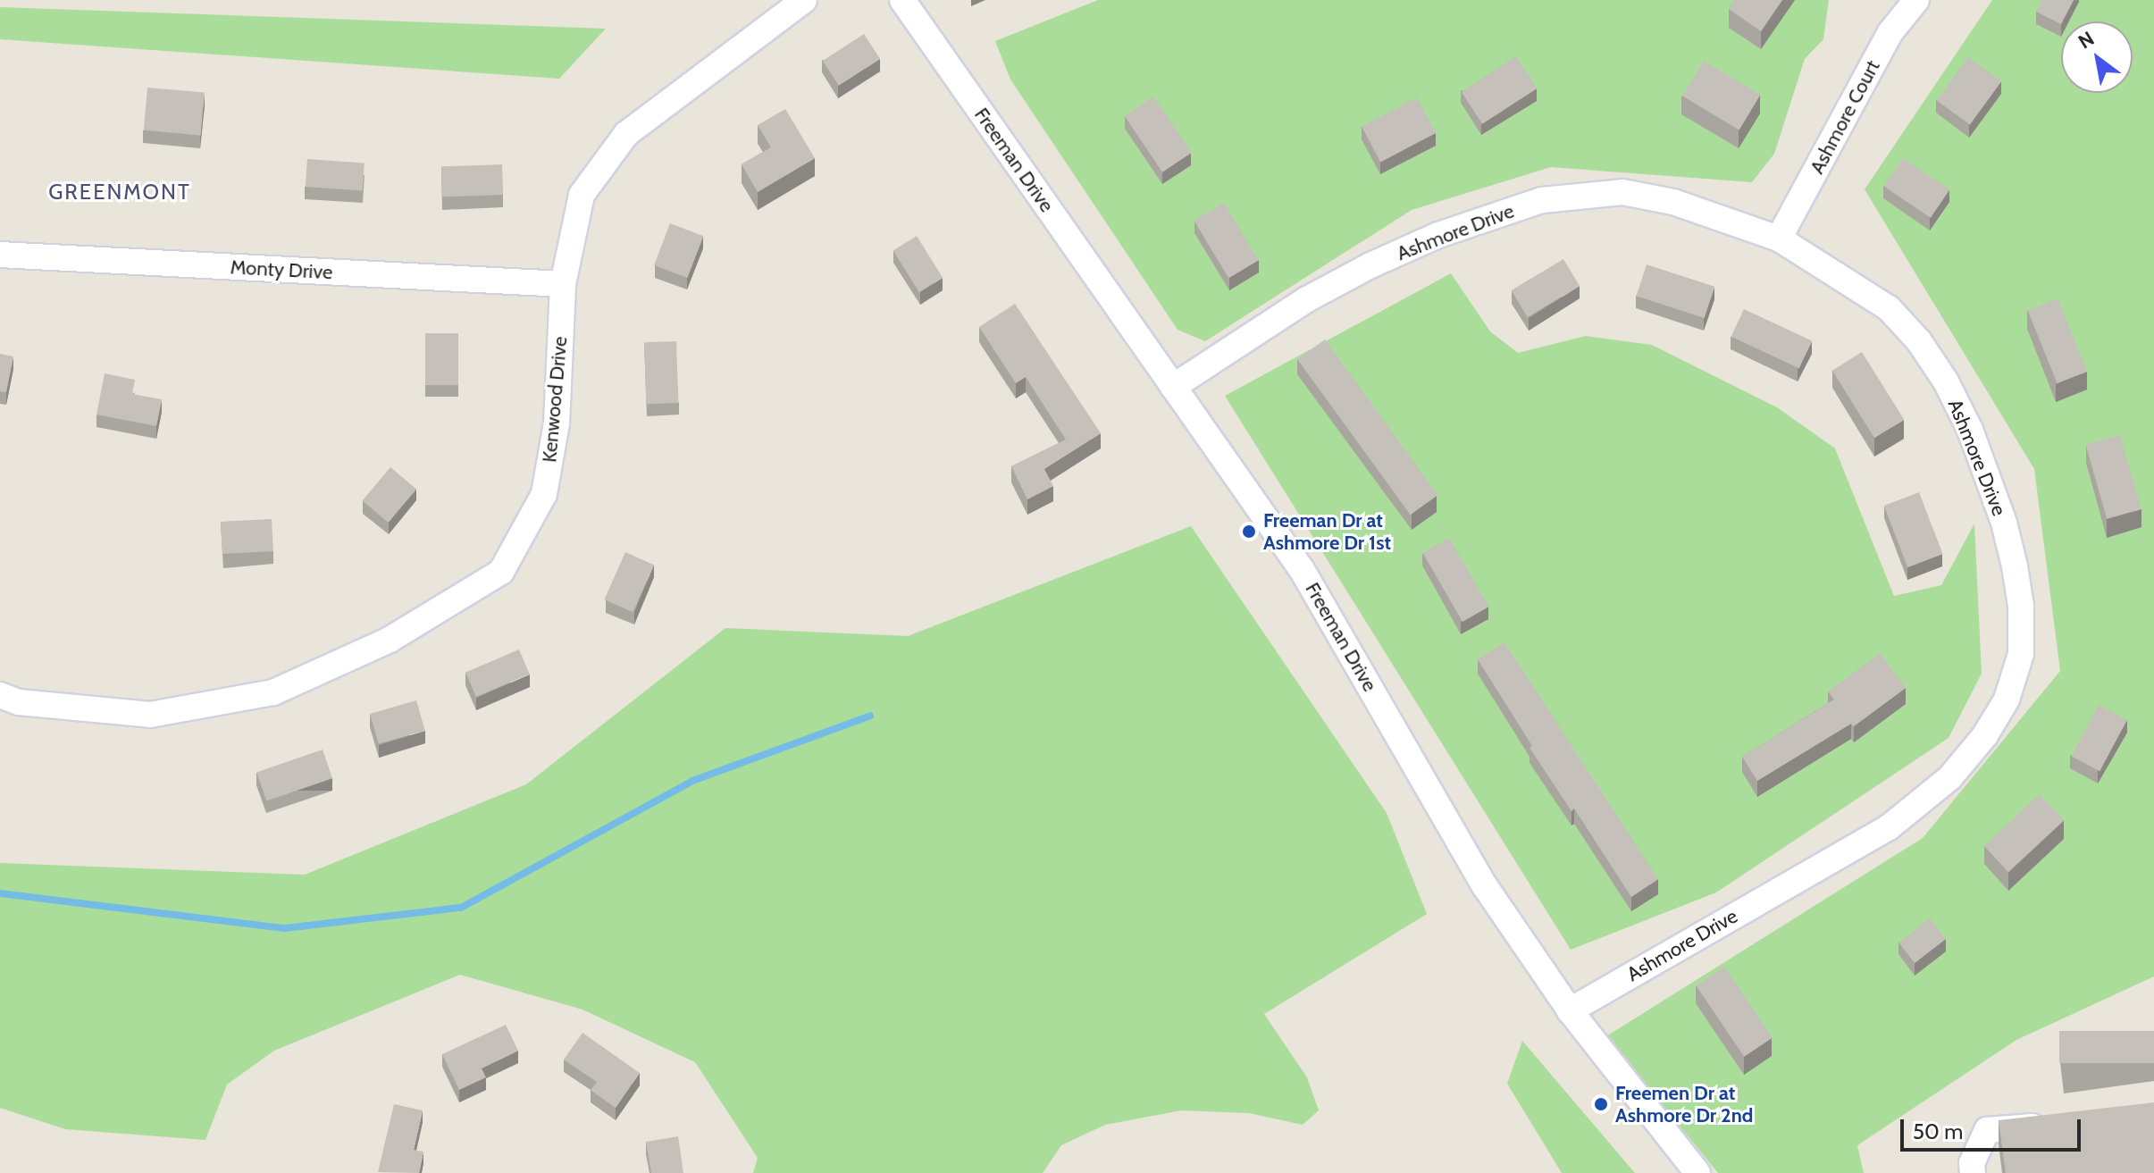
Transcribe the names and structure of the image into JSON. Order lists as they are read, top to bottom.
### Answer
{
  "streets": {
    "street": [
      "Ashmore Court",
      "Freeman Drive",
      "Ashmore Drive",
      "Monty Drive",
      "Kenwood Drive"
    ]
  },
  "crossings": [
    ["Ashmore Court", "Ashmore Drive"],
    ["Freeman Drive", "Ashmore Drive"],
    ["Monty Drive", "Kenwood Drive"]
  ],
  "districts": ["GREENMONT"],
  "places": ["Freeman Dr at Ashmore Dr 1st", "Freemen Dr at Ashmore Dr 2nd"],
  "scale_bar": "50 m",
  "north": "top left"
}
